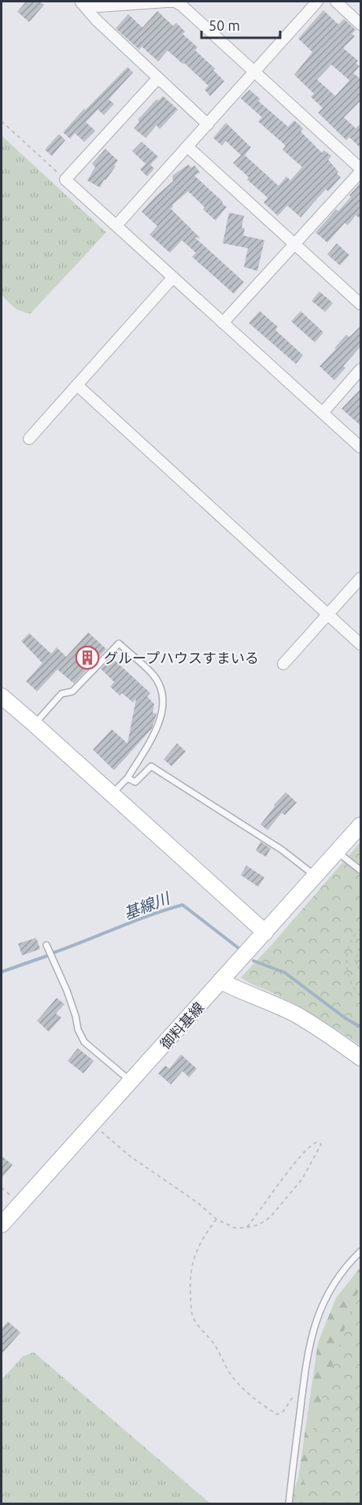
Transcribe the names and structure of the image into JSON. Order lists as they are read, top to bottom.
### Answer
{
  "streets": {
    "street": ["御料基線"]
  },
  "water": ["基線川"],
  "places": {
    "building": ["グループハウスすまいる"]
  },
  "scale_bar": "50 m"
}
